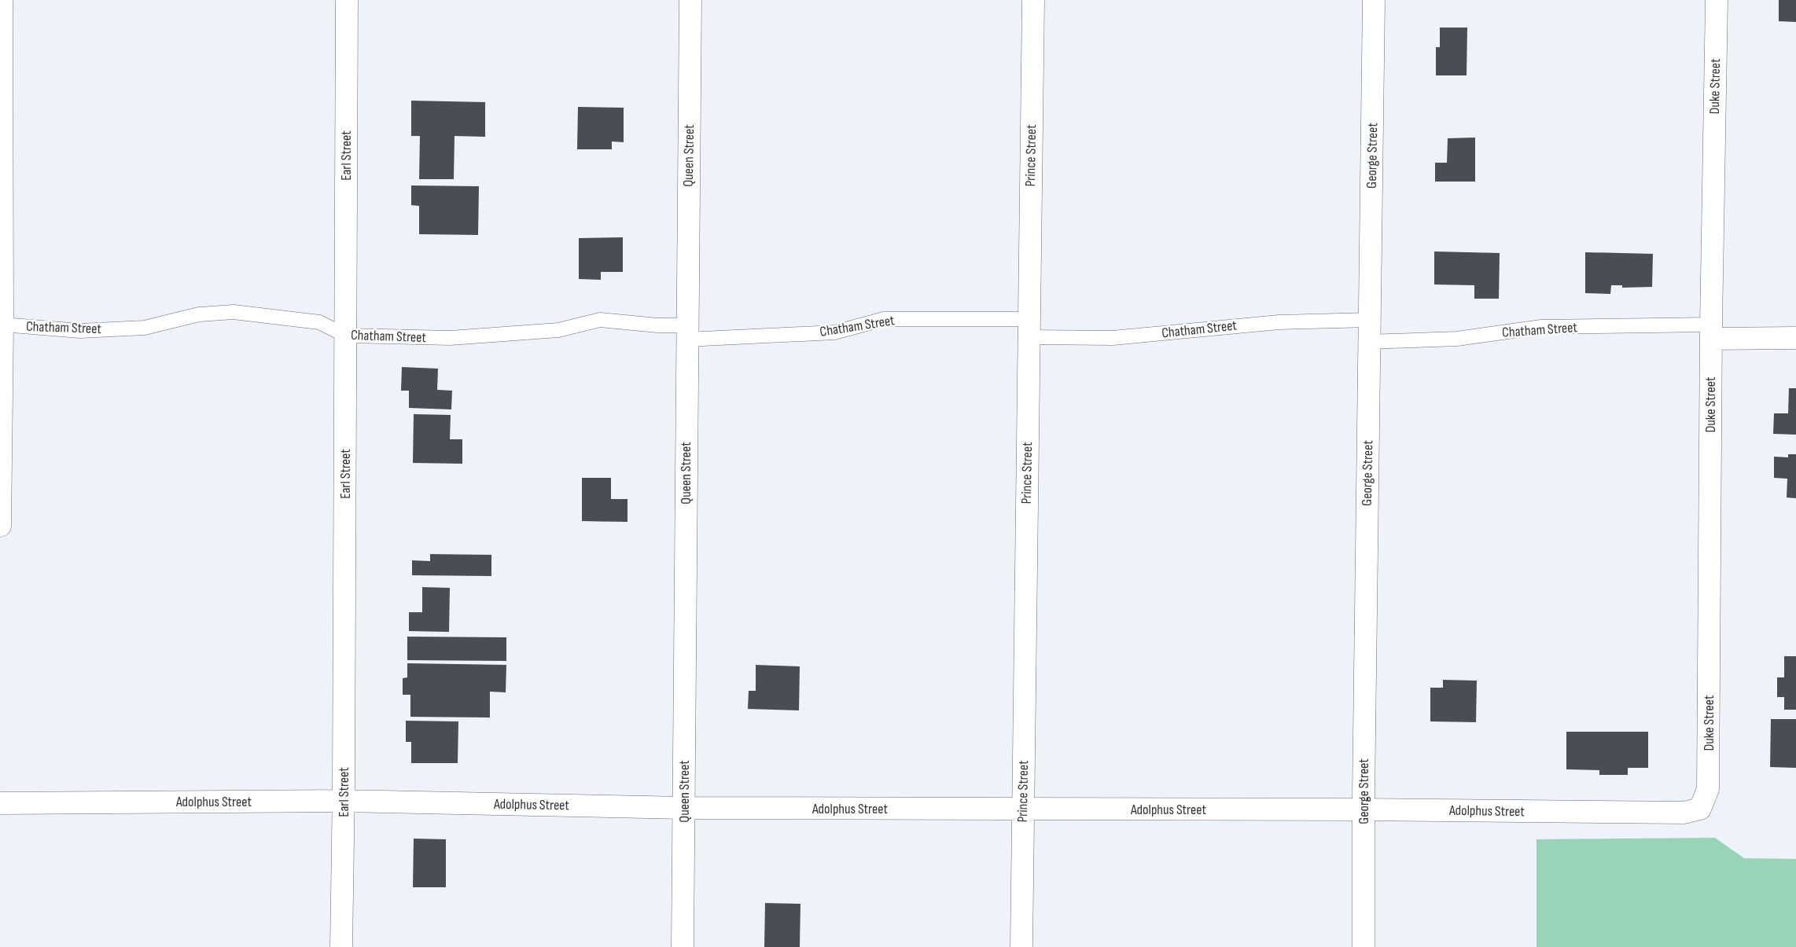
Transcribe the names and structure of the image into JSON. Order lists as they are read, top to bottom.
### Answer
{
  "streets": {
    "street": [
      "Duke Street",
      "Earl Street",
      "Queen Street",
      "Prince Street",
      "George Street",
      "Chatham Street",
      "Adolphus Street"
    ]
  },
  "crossings": [
    ["Duke Street", "Chatham Street"],
    ["Duke Street", "Adolphus Street"],
    ["Earl Street", "Chatham Street"],
    ["Earl Street", "Adolphus Street"],
    ["Queen Street", "Chatham Street"],
    ["Queen Street", "Adolphus Street"],
    ["Prince Street", "Chatham Street"],
    ["Prince Street", "Adolphus Street"],
    ["George Street", "Chatham Street"],
    ["George Street", "Adolphus Street"]
  ]
}
